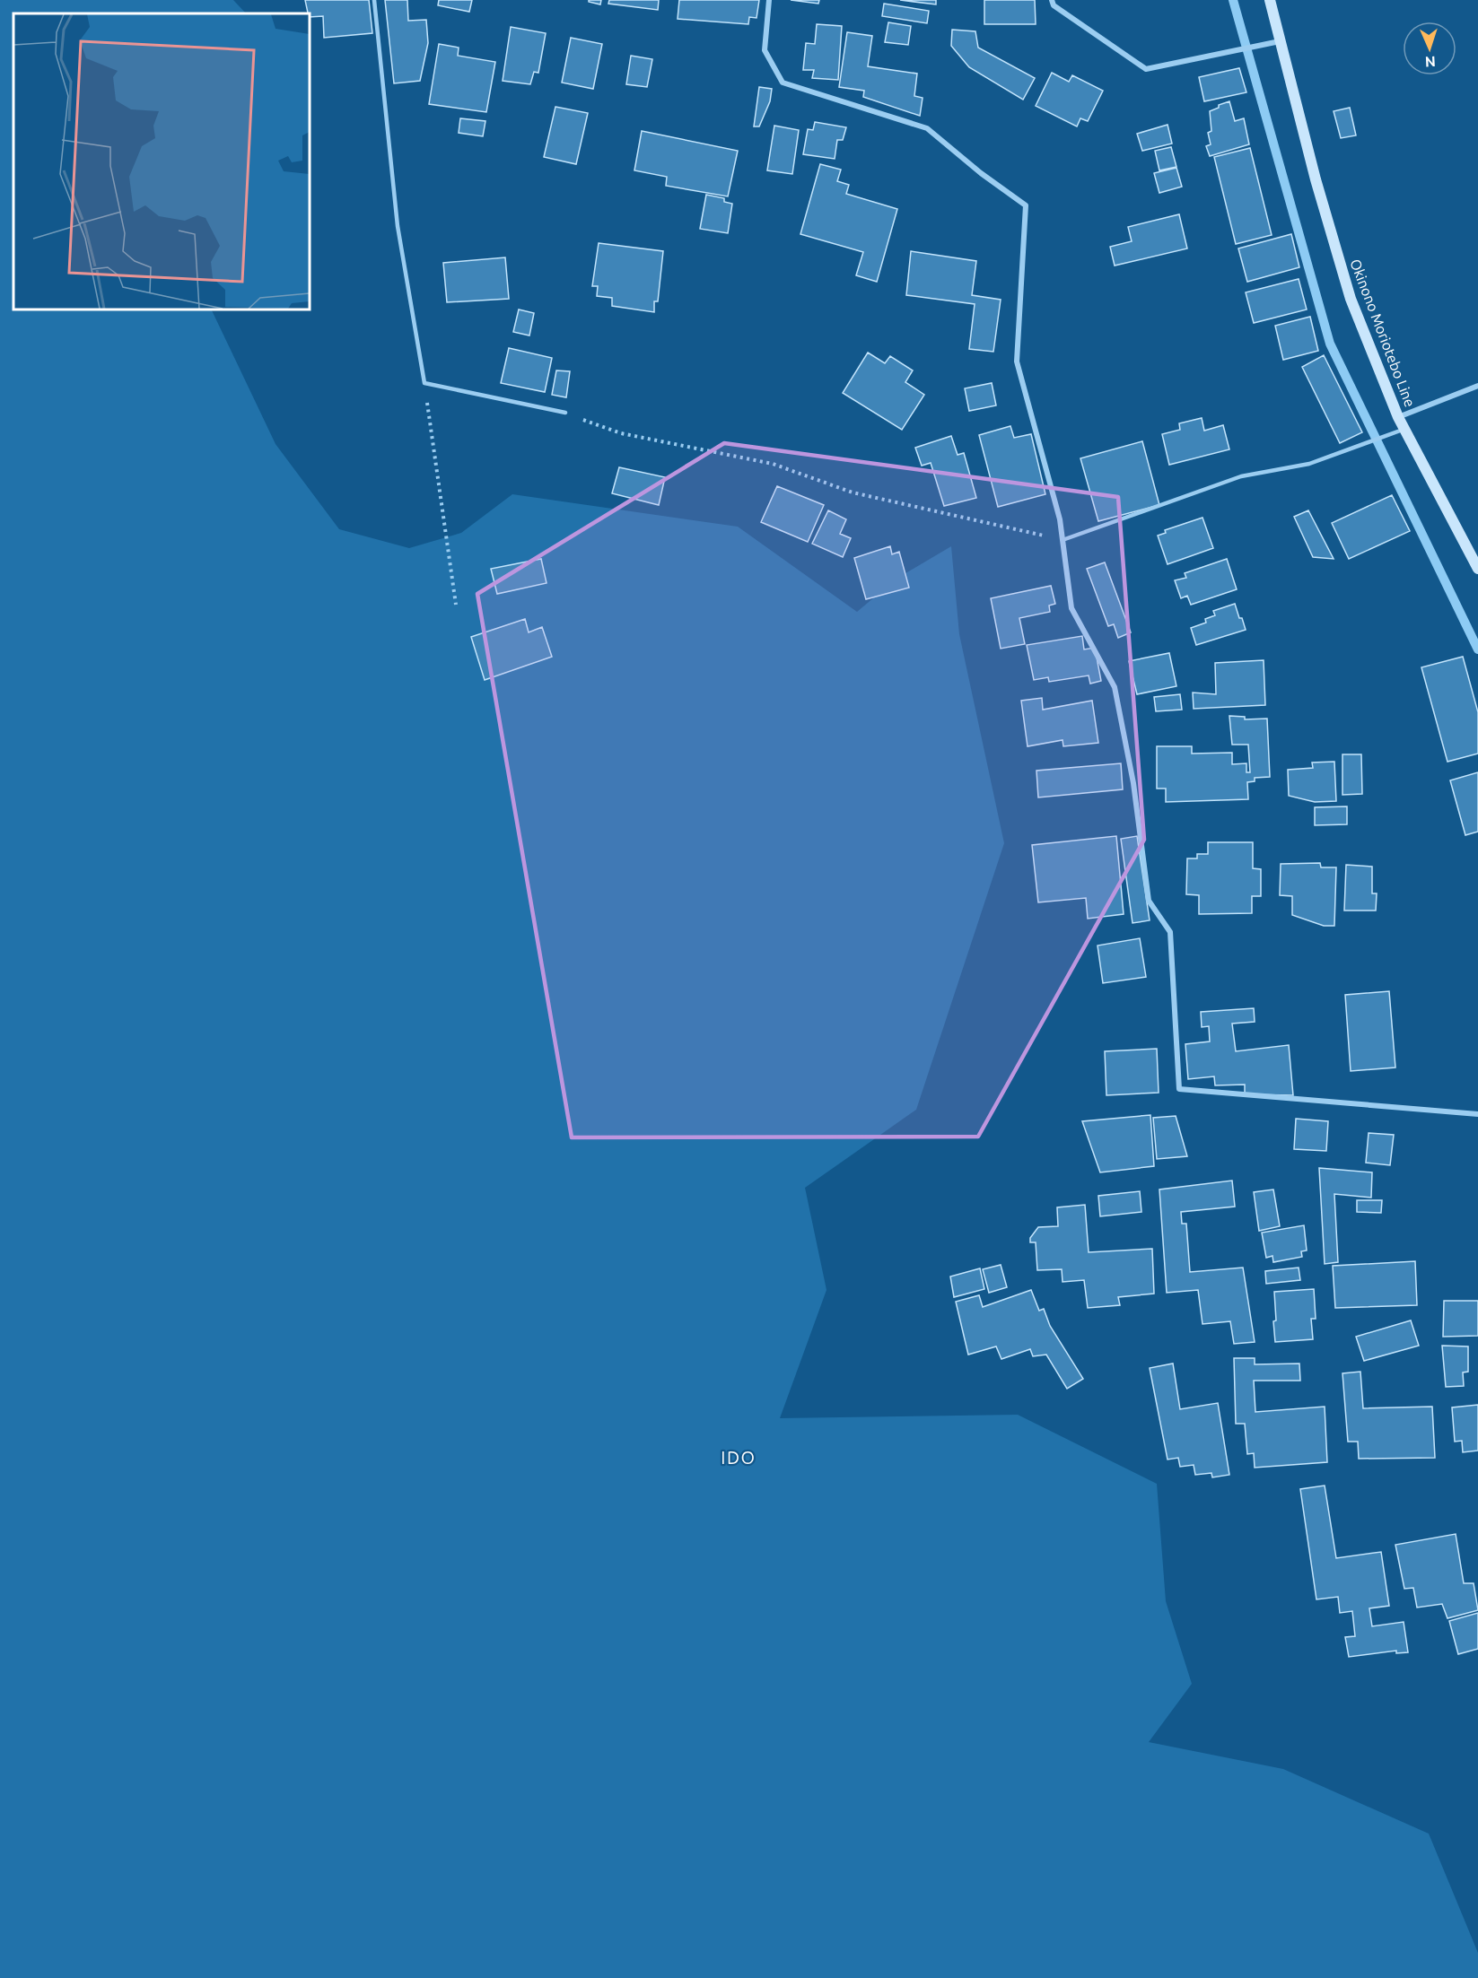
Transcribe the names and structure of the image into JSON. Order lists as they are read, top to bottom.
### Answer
{
  "streets": {
    "main road": ["Okinono Moriotebo Line"]
  },
  "districts": ["IDO"],
  "north": "bottom"
}
